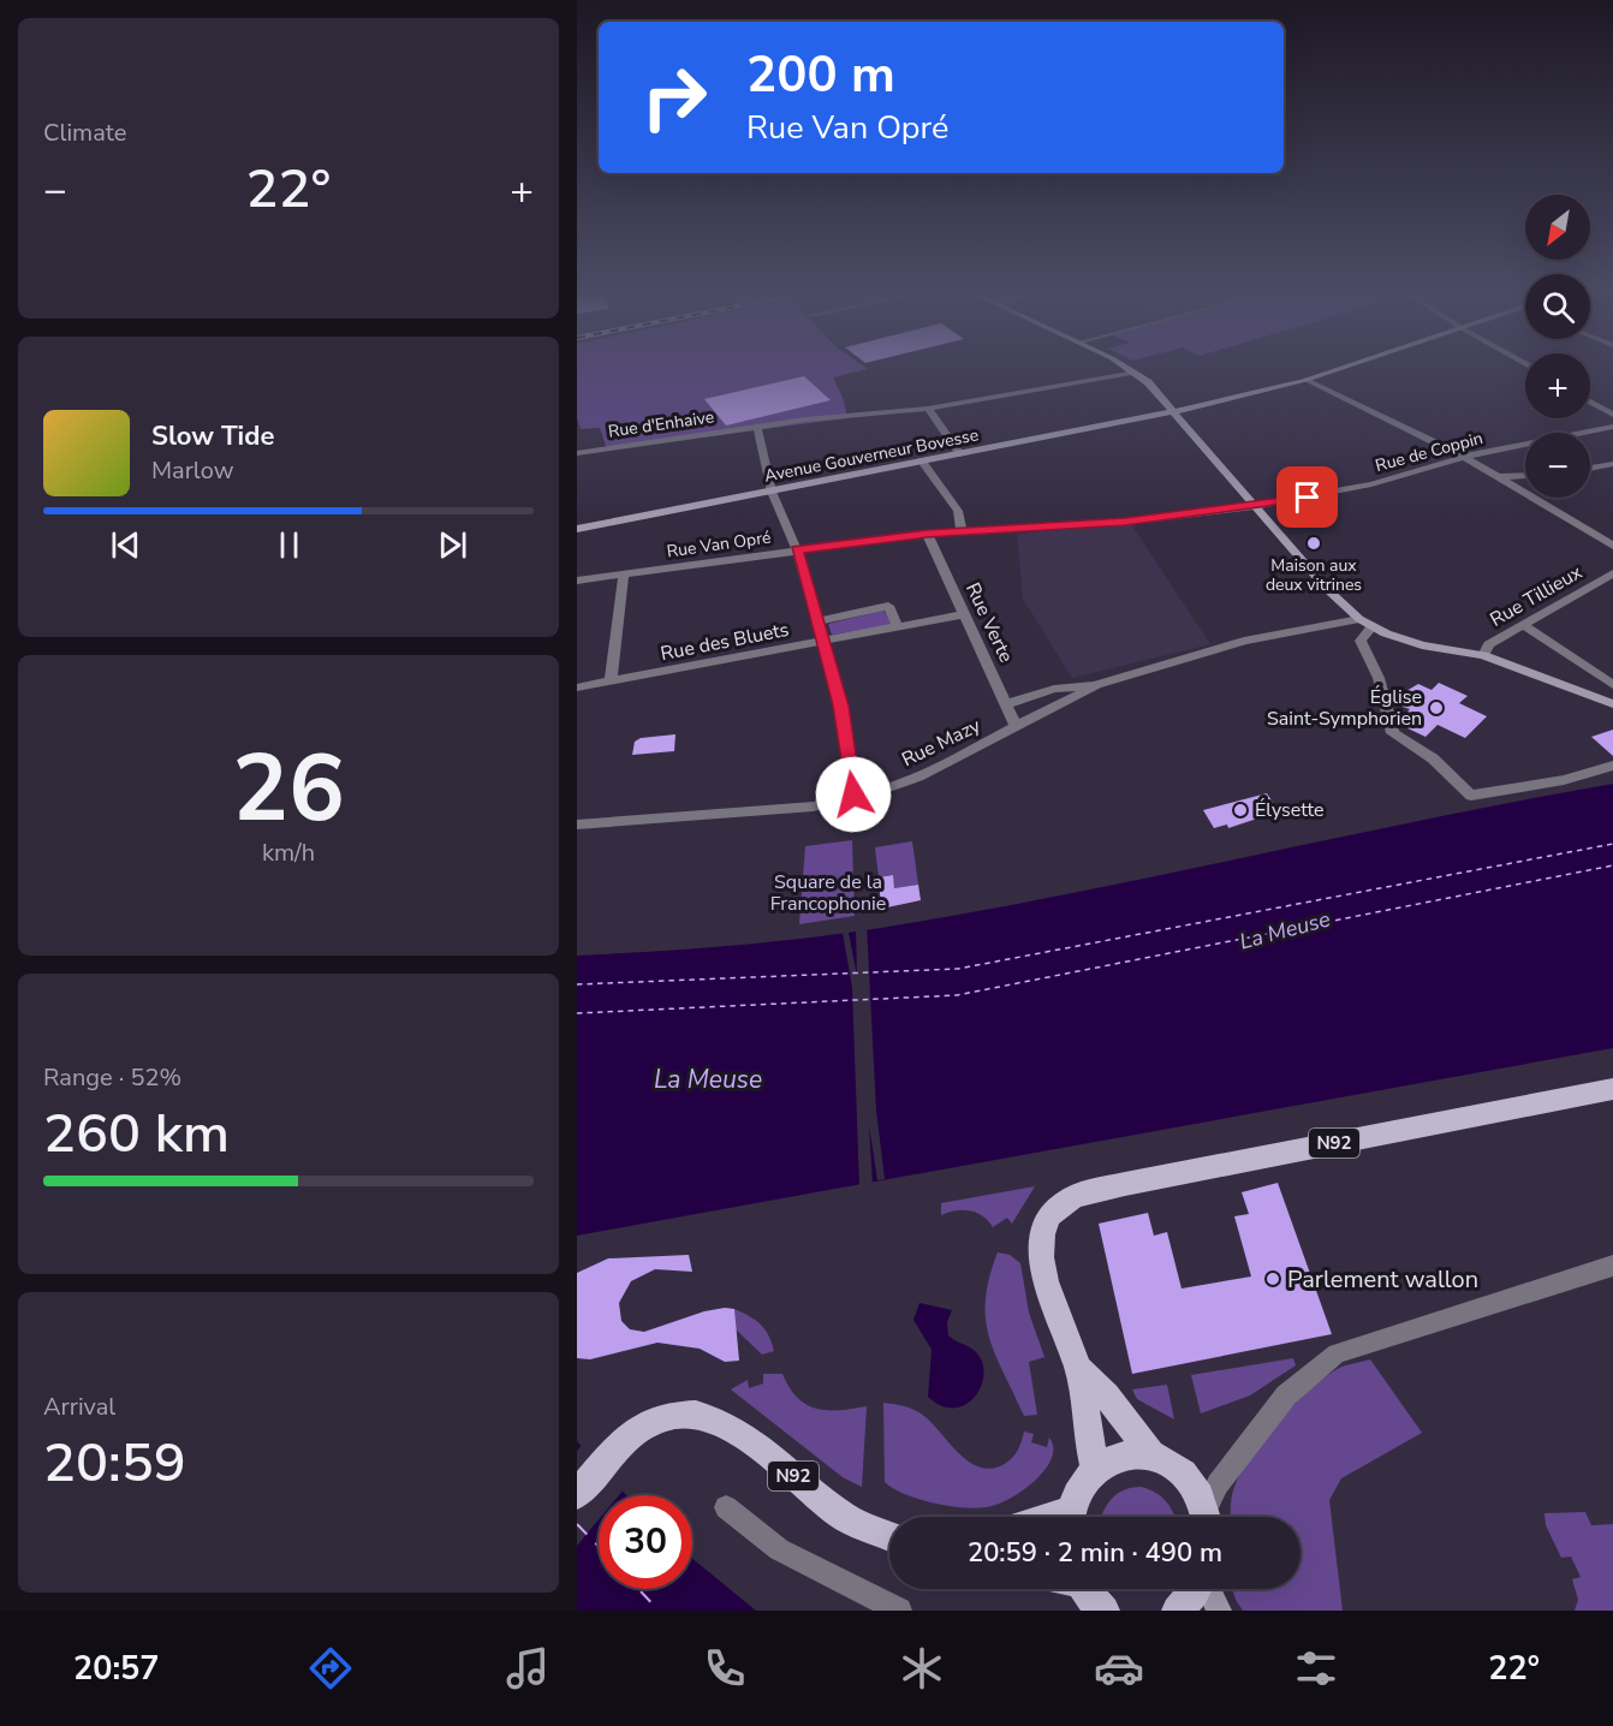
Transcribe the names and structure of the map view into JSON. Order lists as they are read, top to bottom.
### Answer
{
  "streets": {
    "main road": ["Avenue Gouverneur Bovesse", "N92"],
    "street": [
      "Rue d'Enhaive",
      "Rue de Coppin",
      "Rue Van Opré",
      "Rue Tillieux",
      "Rue Verte",
      "Rue des Bluets",
      "Rue Mazy"
    ]
  },
  "crossings": [
    ["Rue de Coppin", "Rue Van Opré"],
    ["Rue Van Opré", "Rue Verte"],
    ["Rue Verte", "Rue des Bluets"],
    ["Rue Verte", "Rue Mazy"]
  ],
  "water": ["La Meuse"],
  "parks": ["Square de la Francophonie"],
  "places": [
    "Maison aux deux vitrines",
    "Église Saint-Symphorien",
    "Élysette",
    "Parlement wallon"
  ],
  "north": "bottom left",
  "page": {
    "tile": [
      "Climate",
      ["26", "km/h"],
      ["Range · 52%", "260 km"],
      ["Arrival", "20:59"]
    ],
    "turn": ["200 m", "Rue Van Opré"],
    "heat": ["−", "22°", "+"],
    "map_buttons": ["+", "−"],
    "song": ["Slow Tide", "Marlow"],
    "limit": "30",
    "trip": "20:59 · 2 min · 490 m",
    "tabs": ["20:57", "22°"]
  }
}
